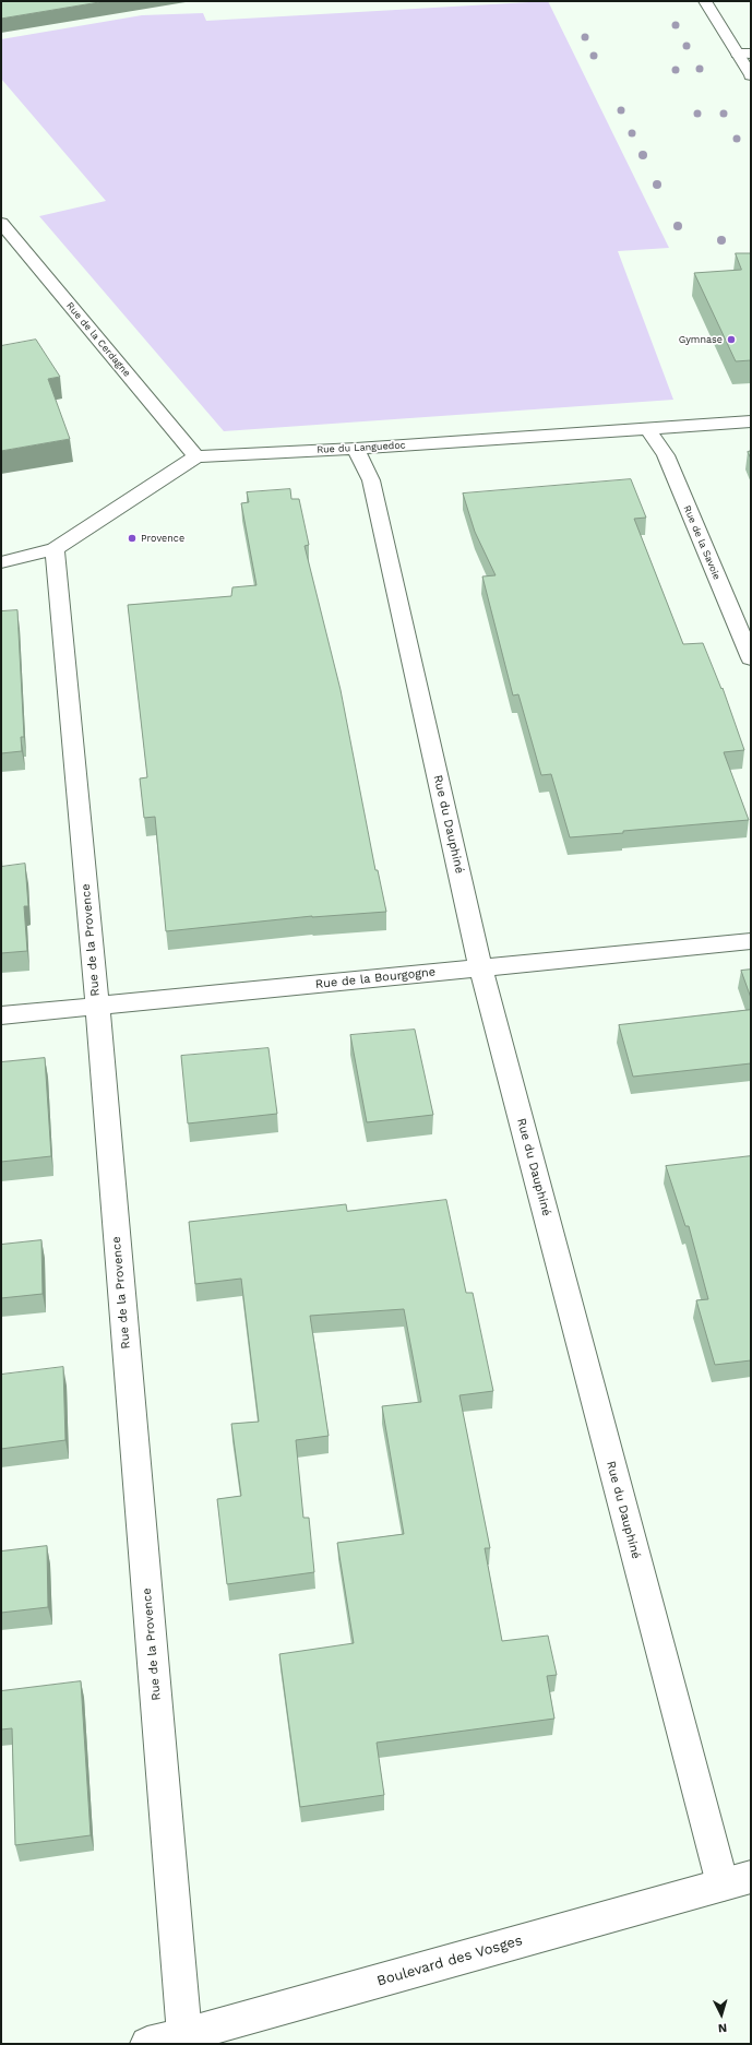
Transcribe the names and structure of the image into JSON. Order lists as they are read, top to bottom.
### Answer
{
  "streets": {
    "street": [
      "Rue de la Cerdagne",
      "Rue du Languedoc",
      "Rue de la Savoie",
      "Rue du Dauphiné",
      "Rue de la Provence",
      "Rue de la Bourgogne",
      "Boulevard des Vosges"
    ]
  },
  "crossings": [
    ["Rue de la Cerdagne", "Rue du Languedoc"],
    ["Rue du Languedoc", "Rue de la Savoie"],
    ["Rue du Languedoc", "Rue du Dauphiné"],
    ["Rue du Dauphiné", "Rue de la Bourgogne"],
    ["Rue du Dauphiné", "Boulevard des Vosges"],
    ["Rue de la Provence", "Rue de la Bourgogne"],
    ["Rue de la Provence", "Boulevard des Vosges"]
  ],
  "places": ["Gymnase", "Provence"],
  "north": "bottom"
}
